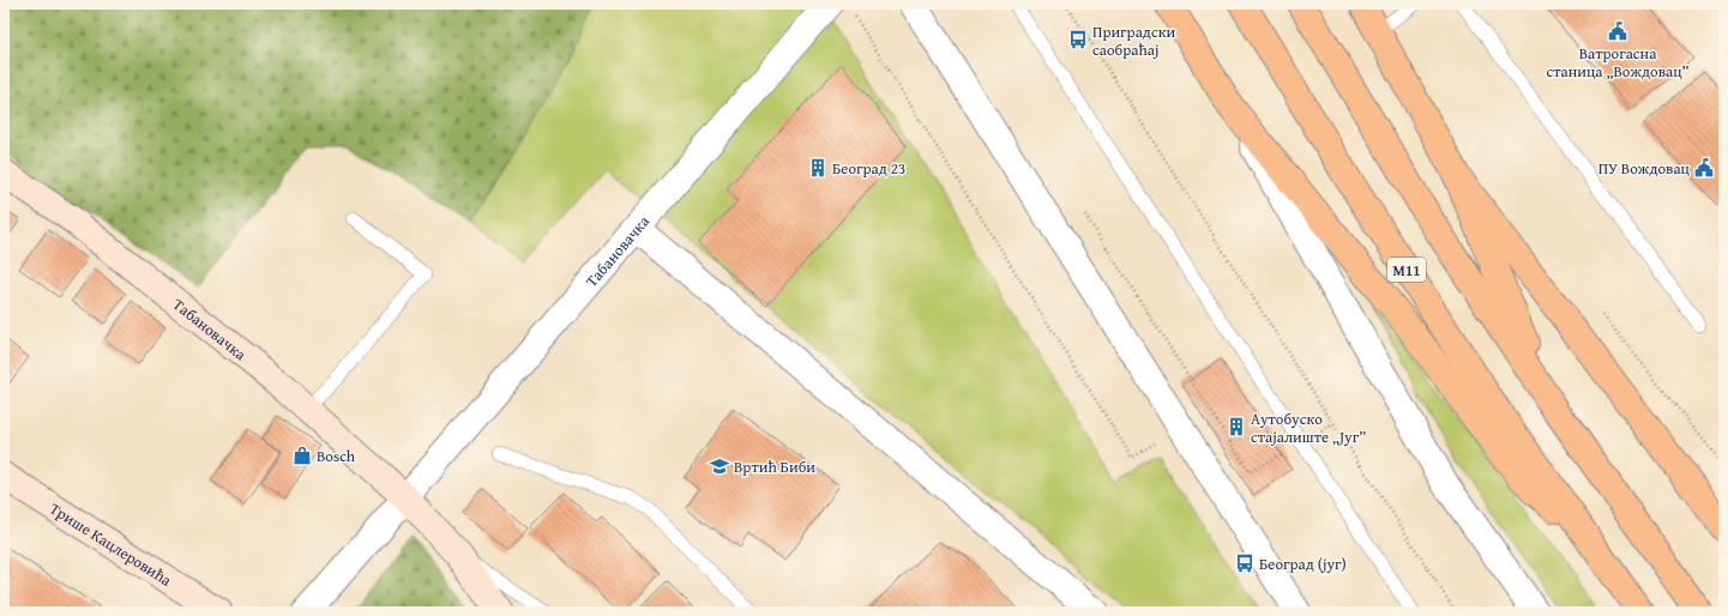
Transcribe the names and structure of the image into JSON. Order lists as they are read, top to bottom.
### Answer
{
  "streets": {
    "highway": ["M11"],
    "street": ["Табановачка", "Трише Кацлеровића"]
  },
  "places": {
    "public building": ["Ватрогасна станица „Вождовац”", "ПУ Вождовац"],
    "bus stop": ["Приградски саобраћај", "Београд (југ)"],
    "building": ["Београд 23", "Аутобуско стајалиште „Југ”"],
    "shop": ["Bosch"],
    "school or university": ["Вртић Биби"]
  }
}
